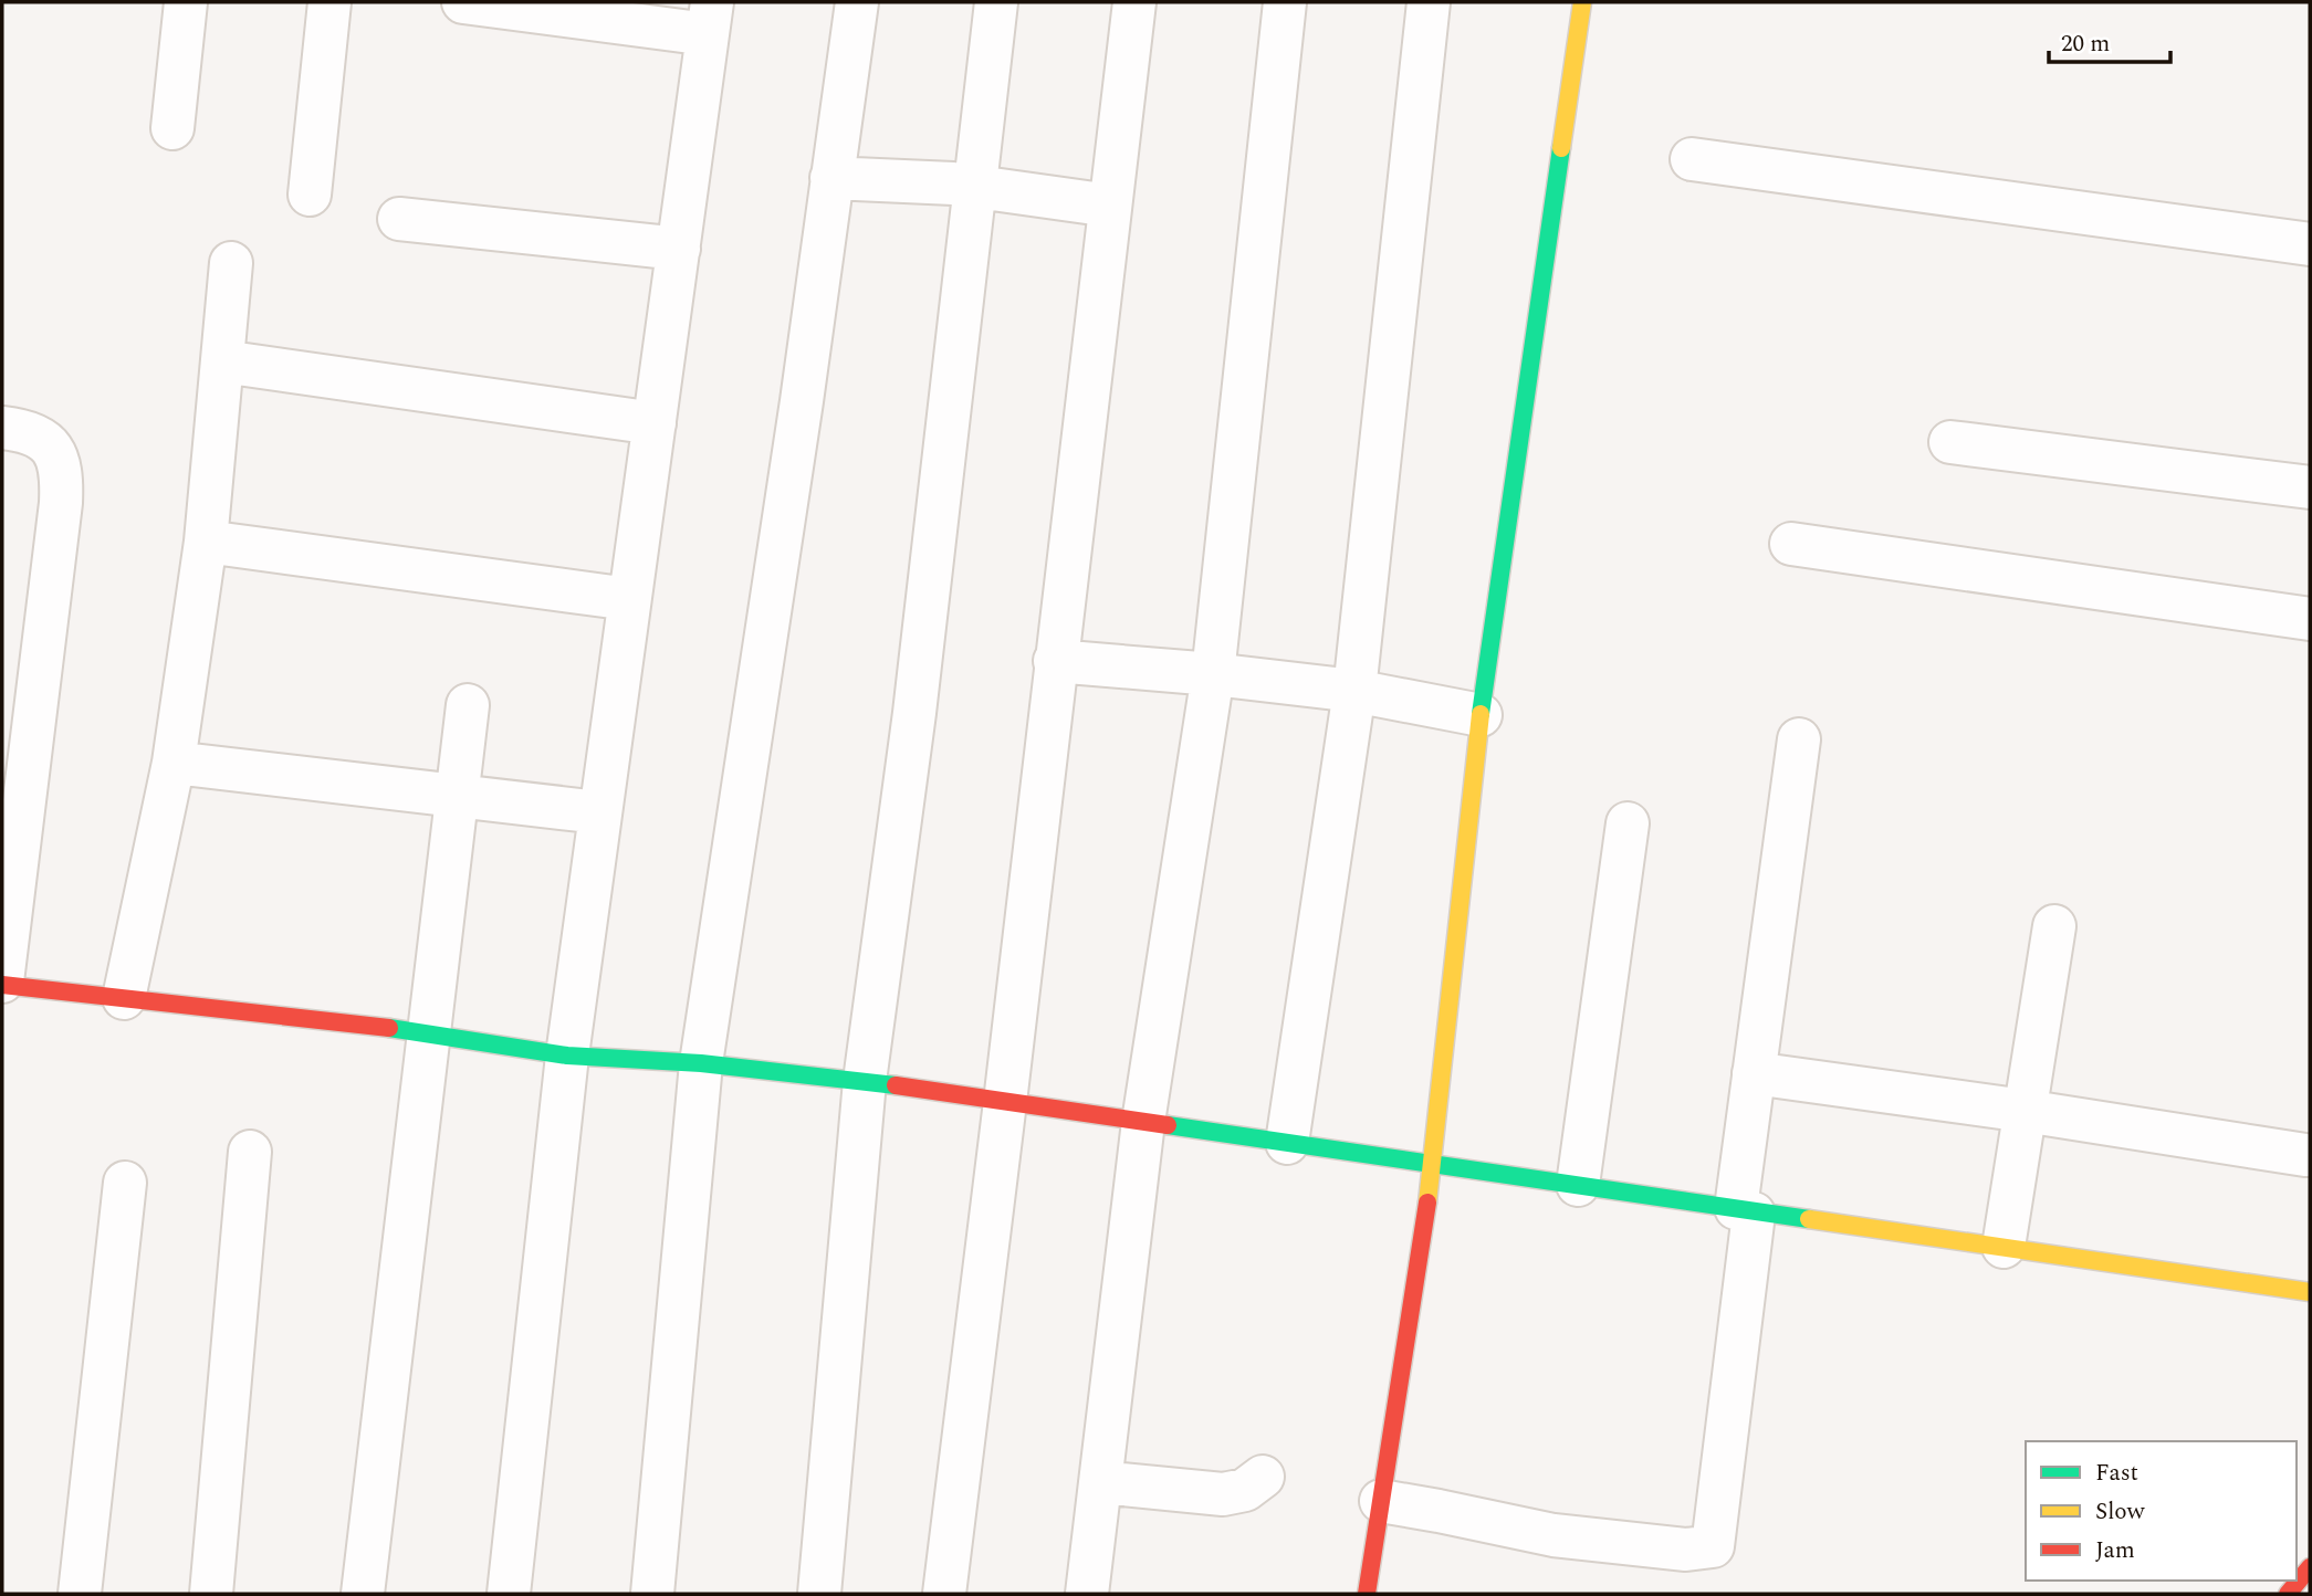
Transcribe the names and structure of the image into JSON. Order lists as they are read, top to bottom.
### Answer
{
  "legend": ["Fast", "Slow", "Jam"],
  "scale_bar": "20 m"
}
